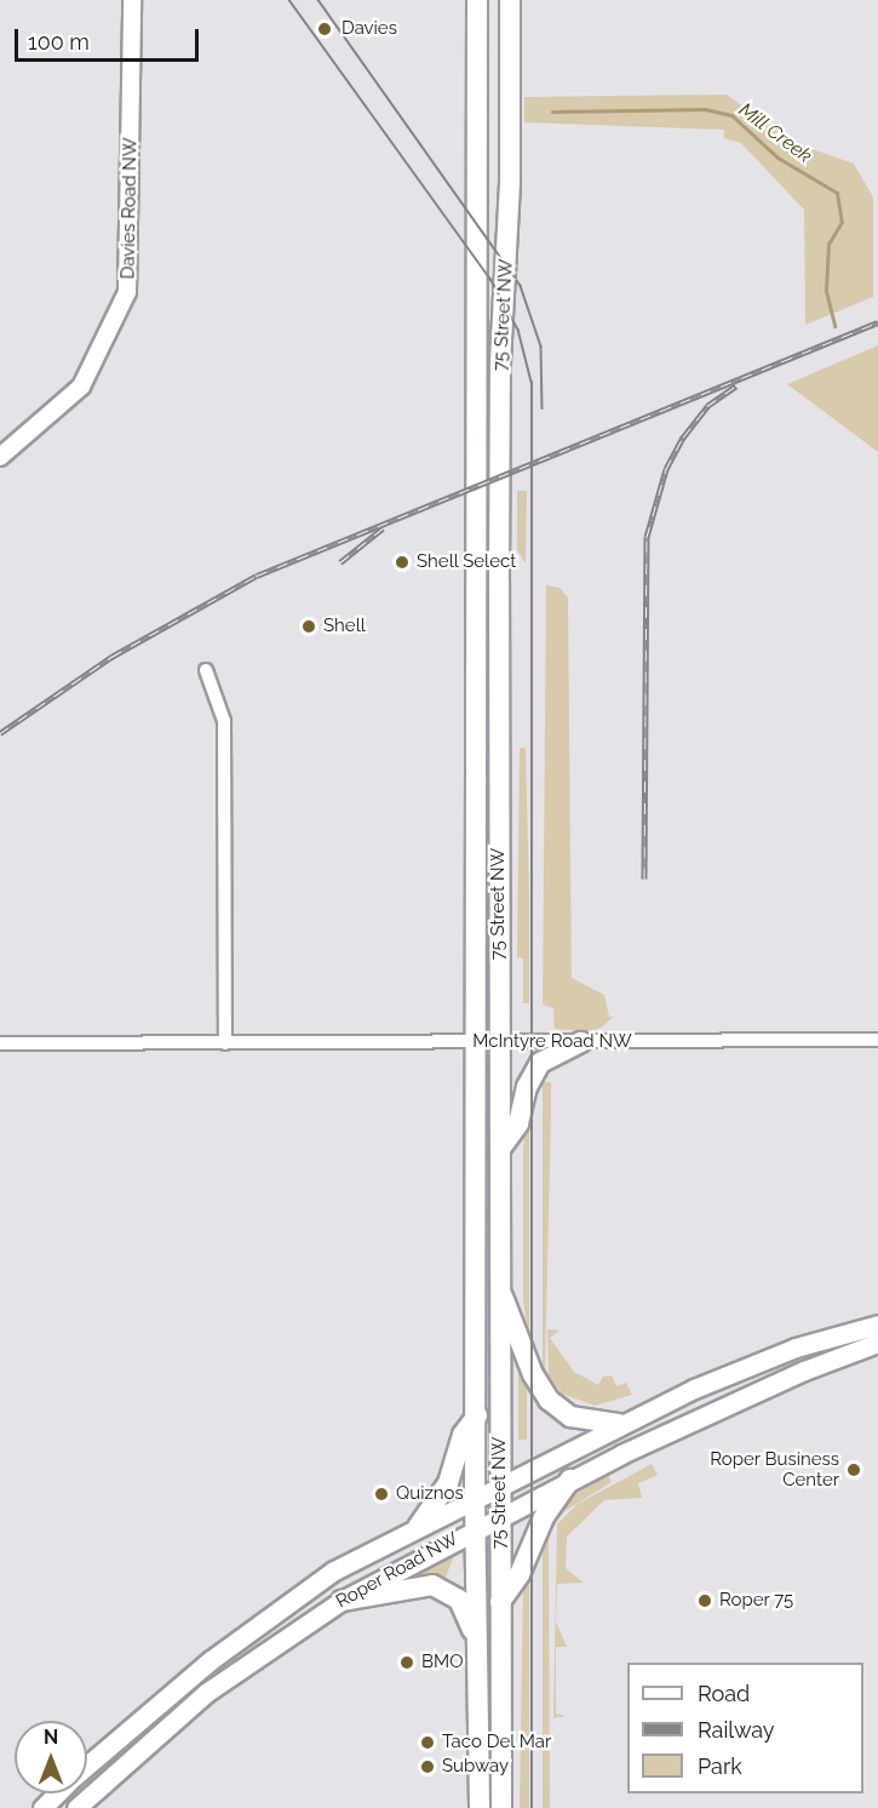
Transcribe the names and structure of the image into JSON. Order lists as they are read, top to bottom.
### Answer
{
  "streets": {
    "main road": ["75 Street NW", "Roper Road NW"],
    "street": ["Davies Road NW", "McIntyre Road NW"]
  },
  "crossings": [
    ["75 Street NW", "McIntyre Road NW"],
    ["75 Street NW", "Roper Road NW"]
  ],
  "water": ["Mill Creek"],
  "places": [
    "Davies",
    "Shell Select",
    "Shell",
    "Roper Business Center",
    "Quiznos",
    "Roper 75",
    "BMO",
    "Taco Del Mar",
    "Subway"
  ],
  "legend": ["Road", "Railway", "Park"],
  "scale_bar": "100 m",
  "north": "top"
}
